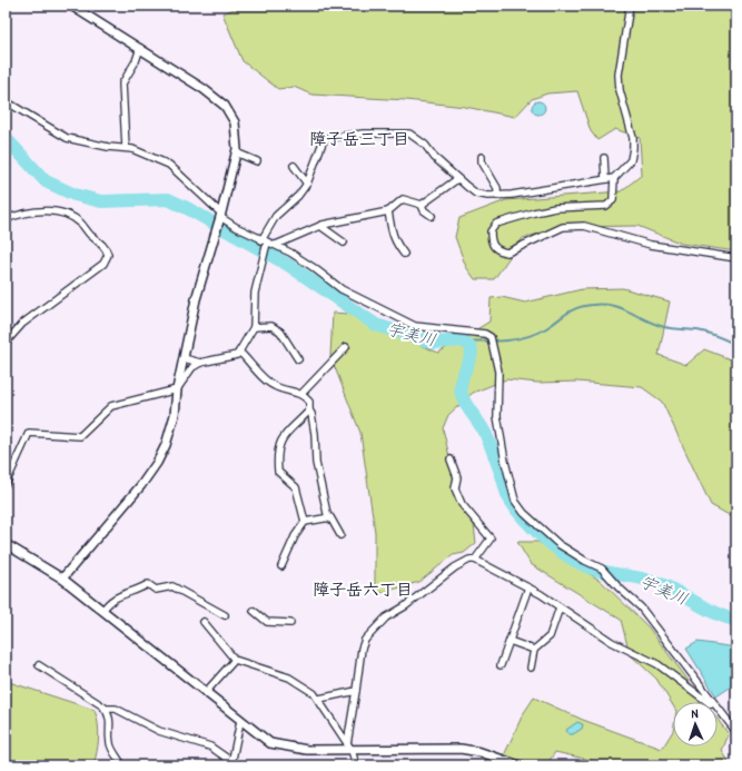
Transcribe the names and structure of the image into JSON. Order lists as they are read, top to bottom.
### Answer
{
  "districts": ["障子岳三丁目", "障子岳六丁目"],
  "water": ["宇美川"],
  "north": "top"
}
